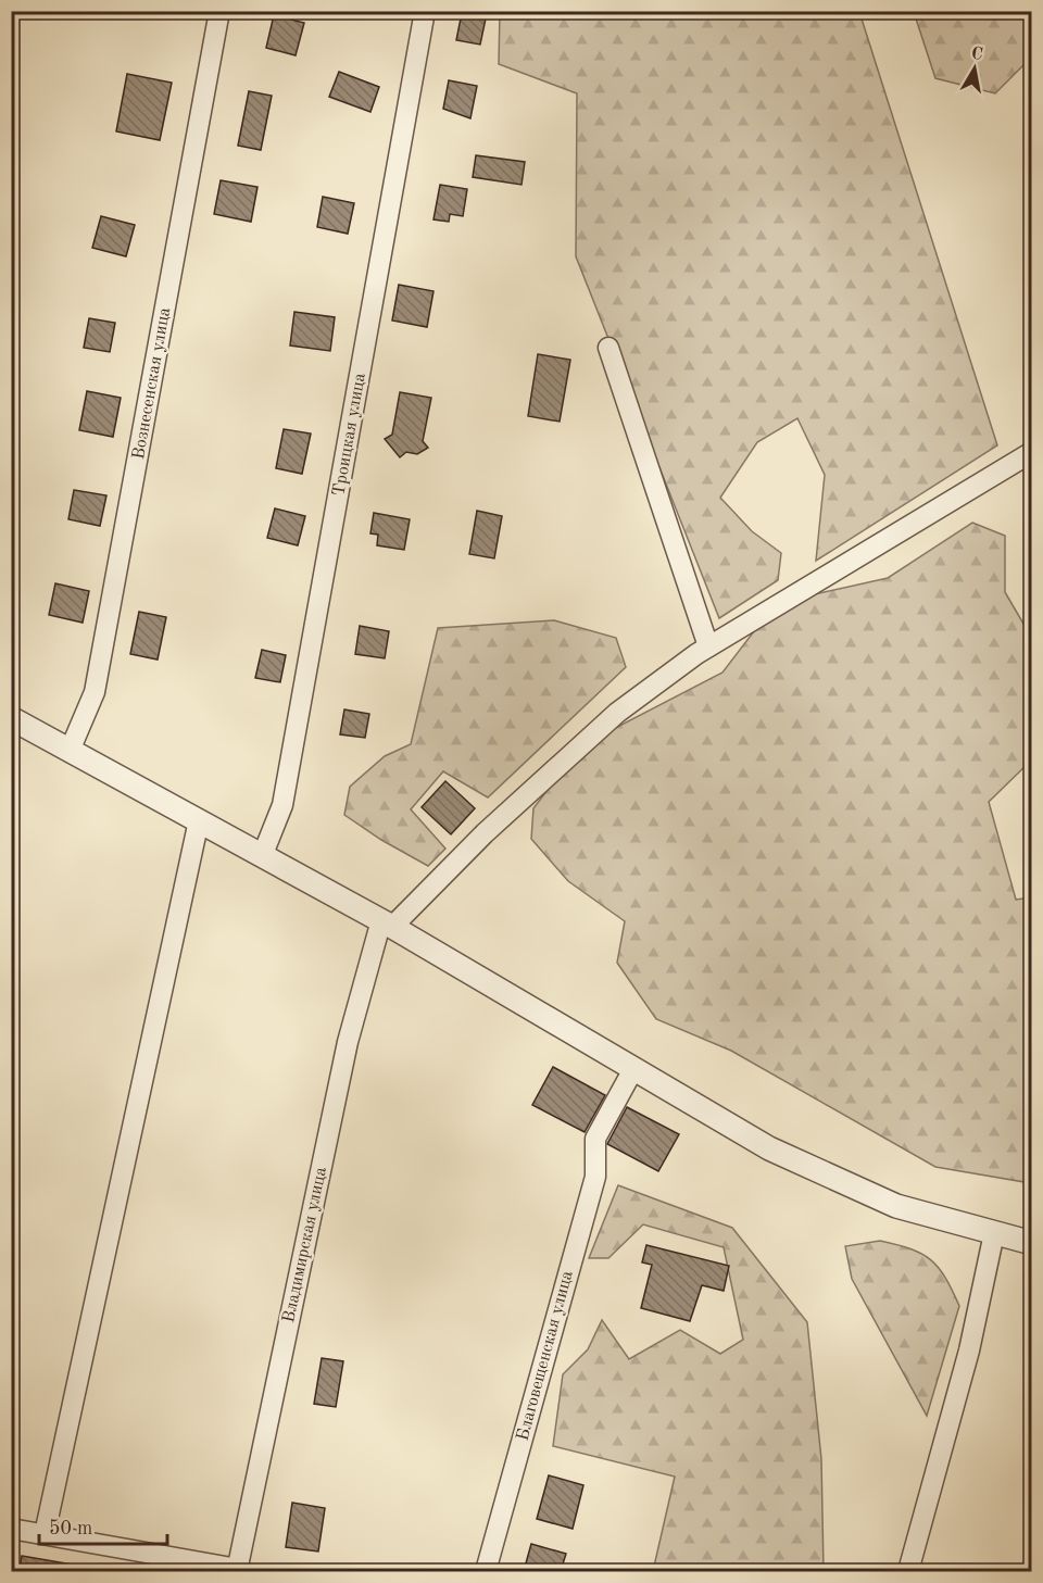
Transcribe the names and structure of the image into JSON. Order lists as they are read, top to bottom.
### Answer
{
  "streets": {
    "street": [
      "Вознесенская улица",
      "Троицкая улица",
      "Владимирская улица",
      "Благовещенская улица"
    ]
  },
  "scale_bar": "50 m",
  "north": "top"
}
